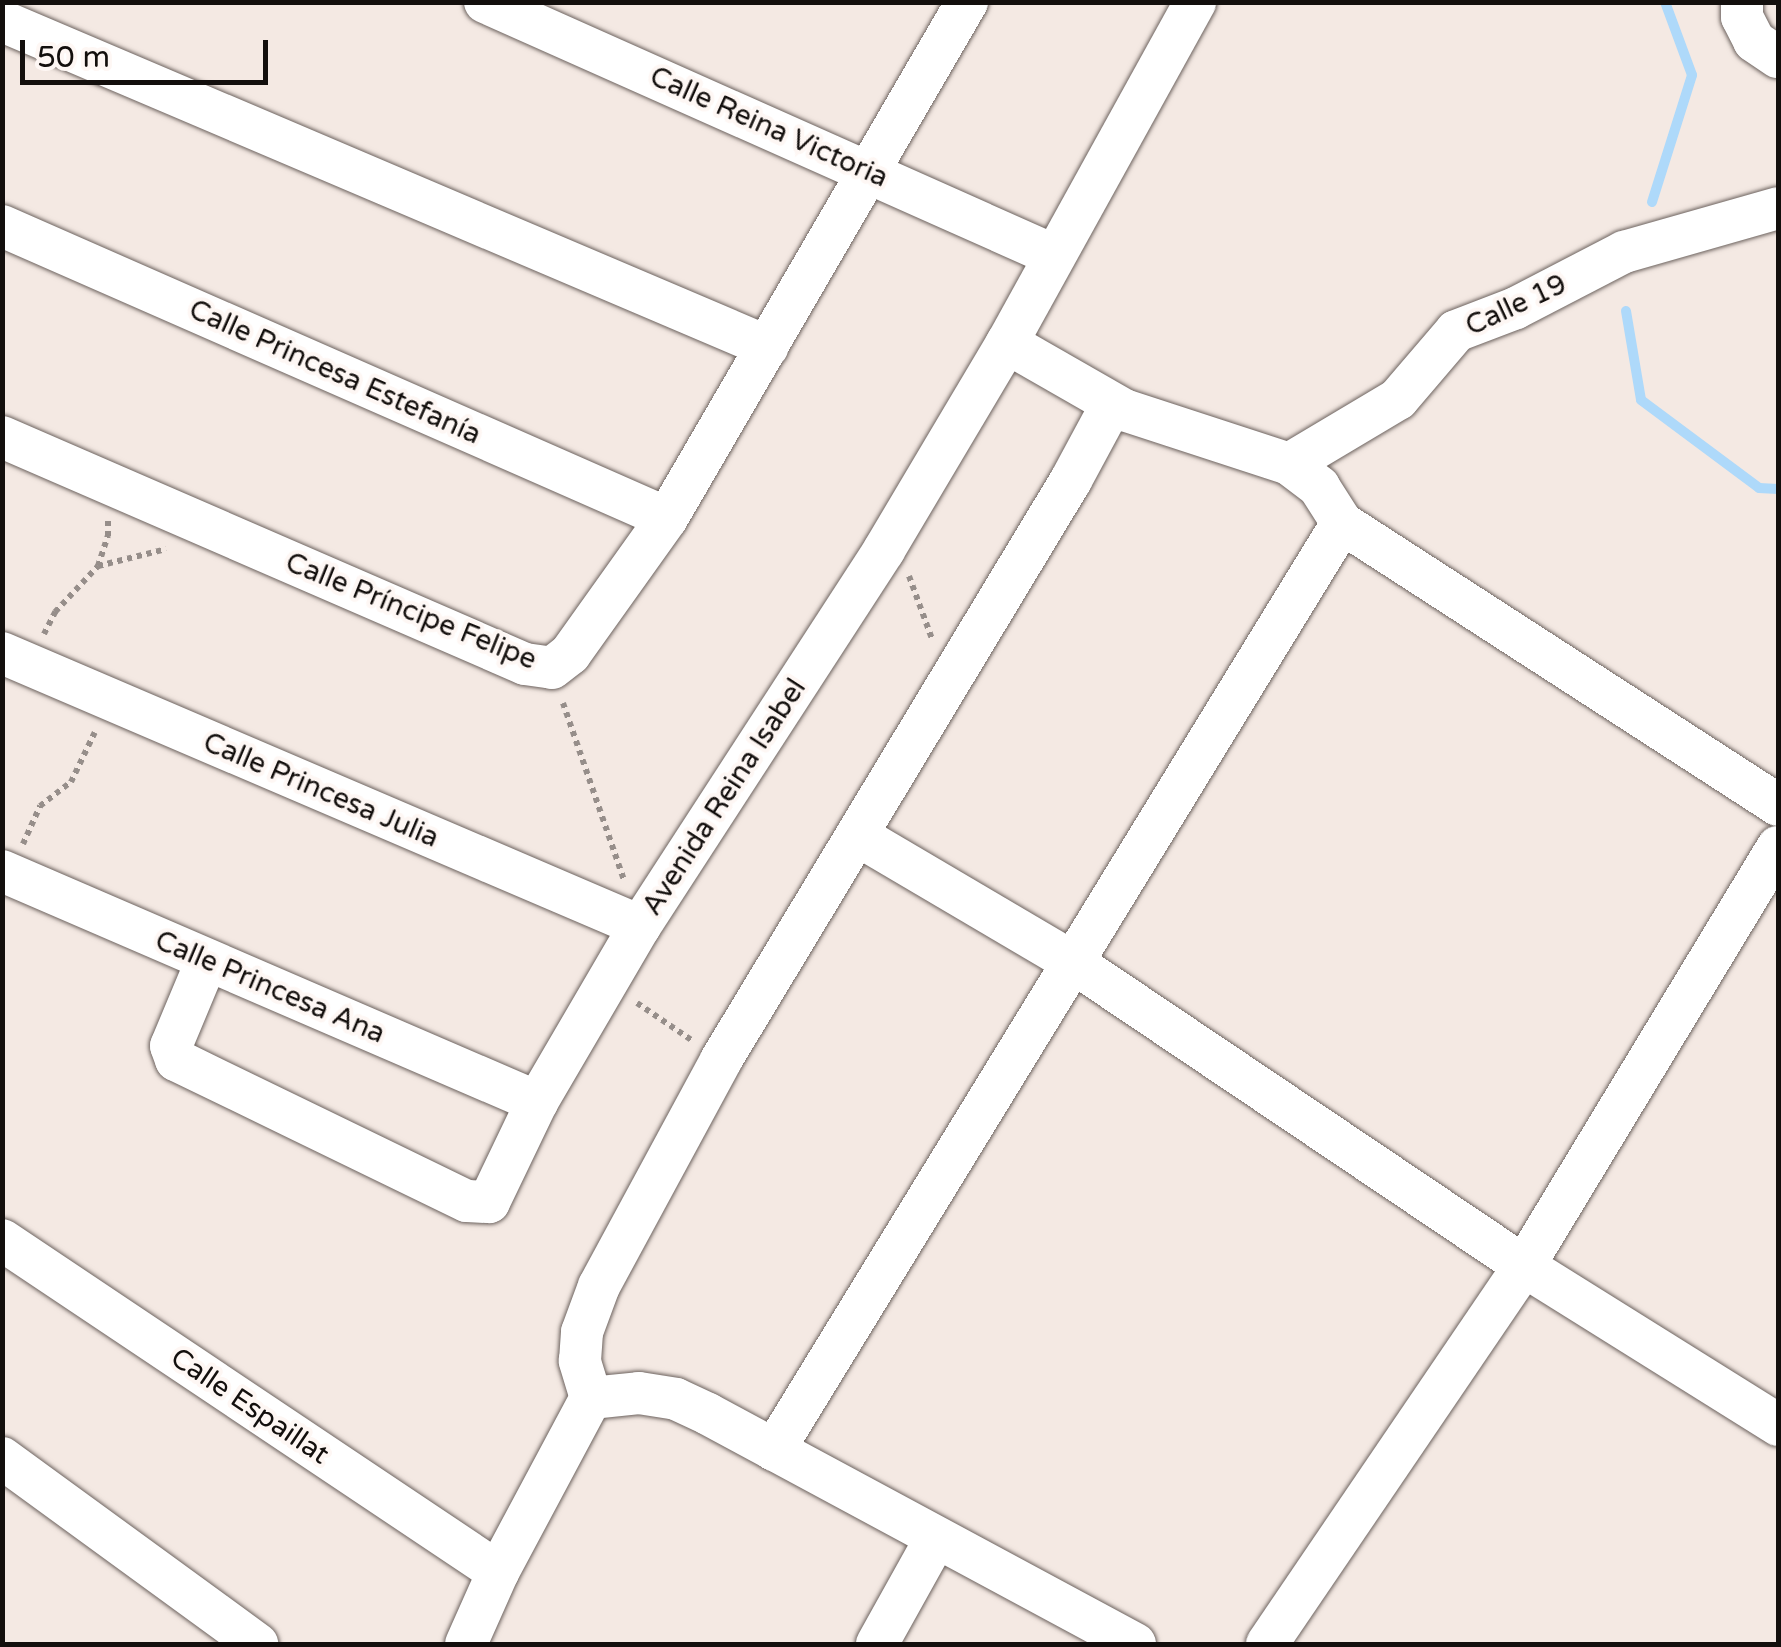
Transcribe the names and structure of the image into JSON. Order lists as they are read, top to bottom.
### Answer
{
  "streets": {
    "street": [
      "Calle Reina Victoria",
      "Calle 19",
      "Calle Princesa Estefanía",
      "Calle Príncipe Felipe",
      "Calle Princesa Julia",
      "Avenida Reina Isabel",
      "Calle Princesa Ana",
      "Calle Espaillat"
    ]
  },
  "crossings": [
    ["Calle Reina Victoria", "Calle Príncipe Felipe"],
    ["Calle Reina Victoria", "Avenida Reina Isabel"],
    ["Calle Princesa Estefanía", "Calle Príncipe Felipe"],
    ["Calle Princesa Julia", "Avenida Reina Isabel"],
    ["Avenida Reina Isabel", "Calle Princesa Ana"]
  ],
  "scale_bar": "50 m"
}
